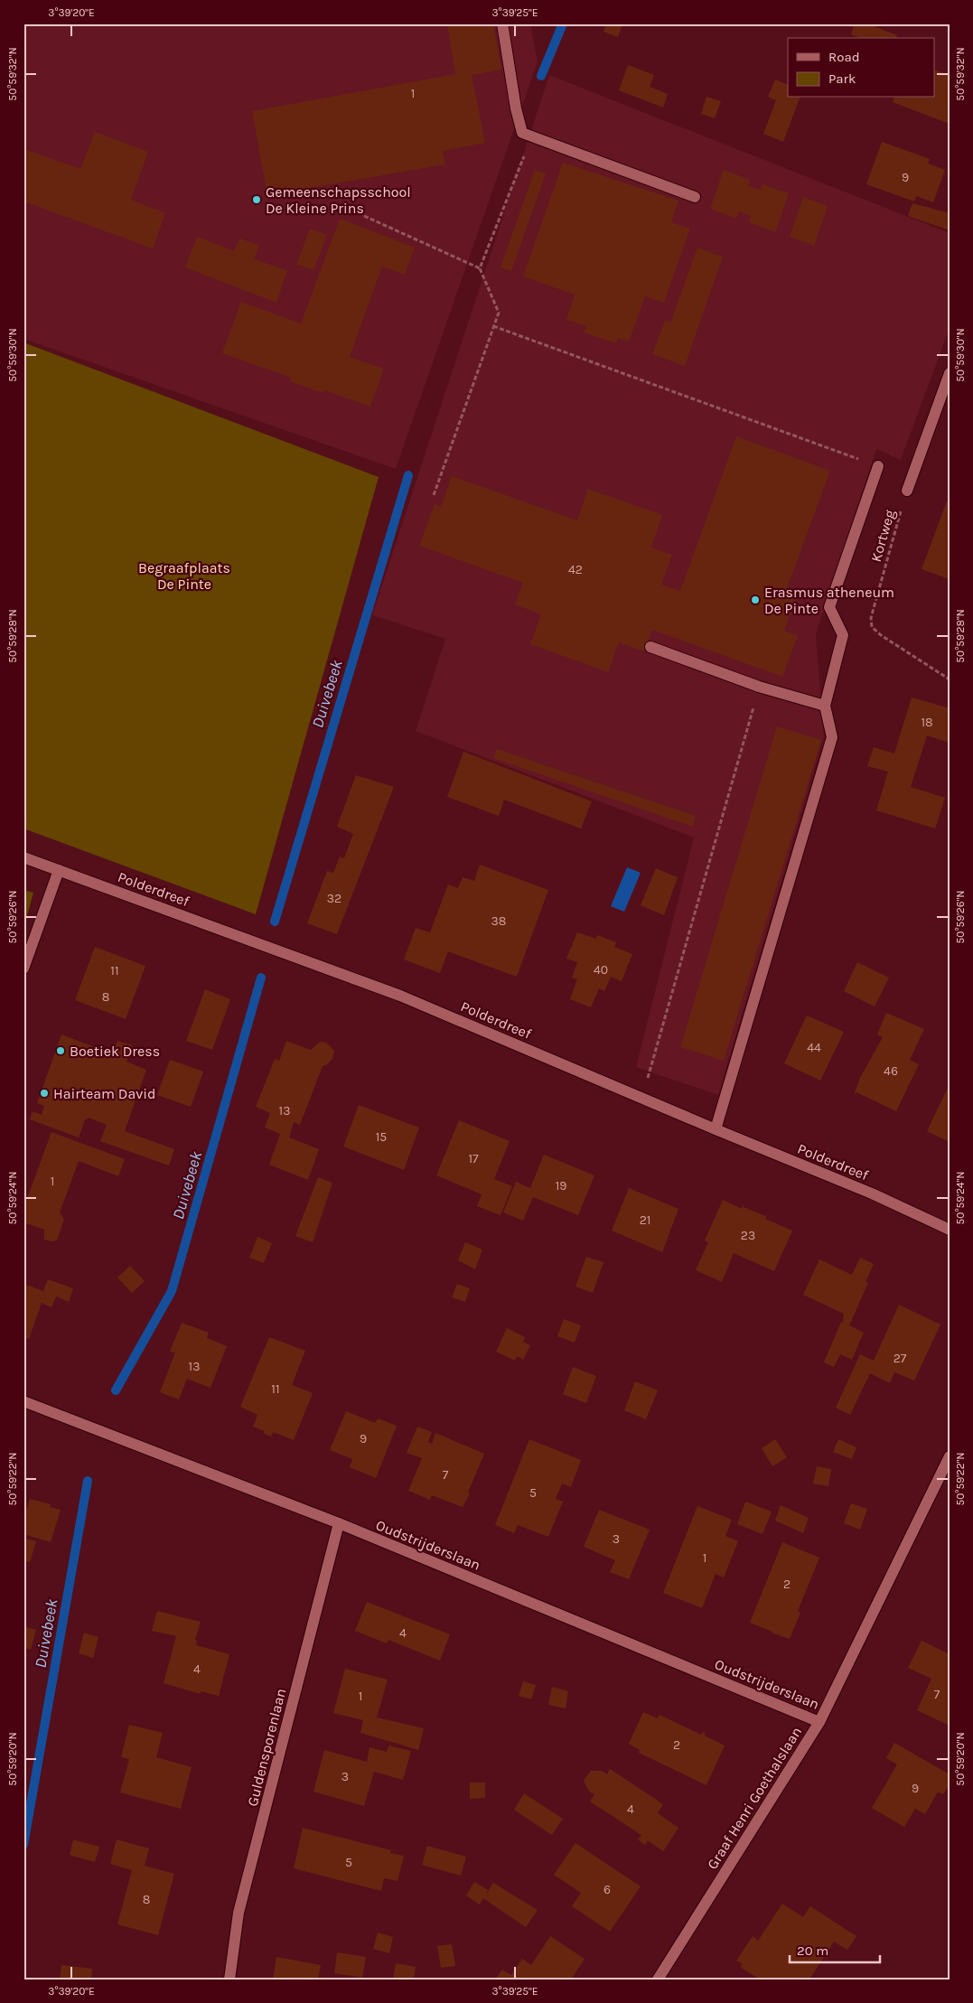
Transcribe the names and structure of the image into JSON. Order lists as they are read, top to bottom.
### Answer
{
  "streets": {
    "street": [
      "Polderdreef",
      "Oudstrijderslaan",
      "Guldensporenlaan",
      "Graaf Henri Goethalslaan"
    ],
    "path": ["Kortweg"]
  },
  "crossings": [
    ["Oudstrijderslaan", "Guldensporenlaan"],
    ["Oudstrijderslaan", "Graaf Henri Goethalslaan"]
  ],
  "water": ["Duivebeek"],
  "parks": ["Begraafplaats De Pinte"],
  "places": [
    "Gemeenschapsschool De Kleine Prins",
    "Erasmus atheneum De Pinte",
    "Boetiek Dress",
    "Hairteam David"
  ],
  "house_numbers": [
    "1",
    "9",
    "42",
    "18",
    "32",
    "38",
    "40",
    "11",
    "8",
    "44",
    "46",
    "13",
    "15",
    "17",
    "1",
    "19",
    "21",
    "23",
    "27",
    "13",
    "11",
    "9",
    "7",
    "5",
    "3",
    "1",
    "2",
    "4",
    "4",
    "7",
    "1",
    "2",
    "3",
    "9",
    "4",
    "5",
    "6",
    "8"
  ],
  "legend": ["Road", "Park"],
  "scale_bar": "20 m",
  "coordinates": [
    "3°39'20\"E",
    "3°39'25\"E",
    "50°59'32\"N",
    "50°59'30\"N",
    "50°59'28\"N",
    "50°59'26\"N",
    "50°59'24\"N",
    "50°59'22\"N",
    "50°59'20\"N"
  ]
}
